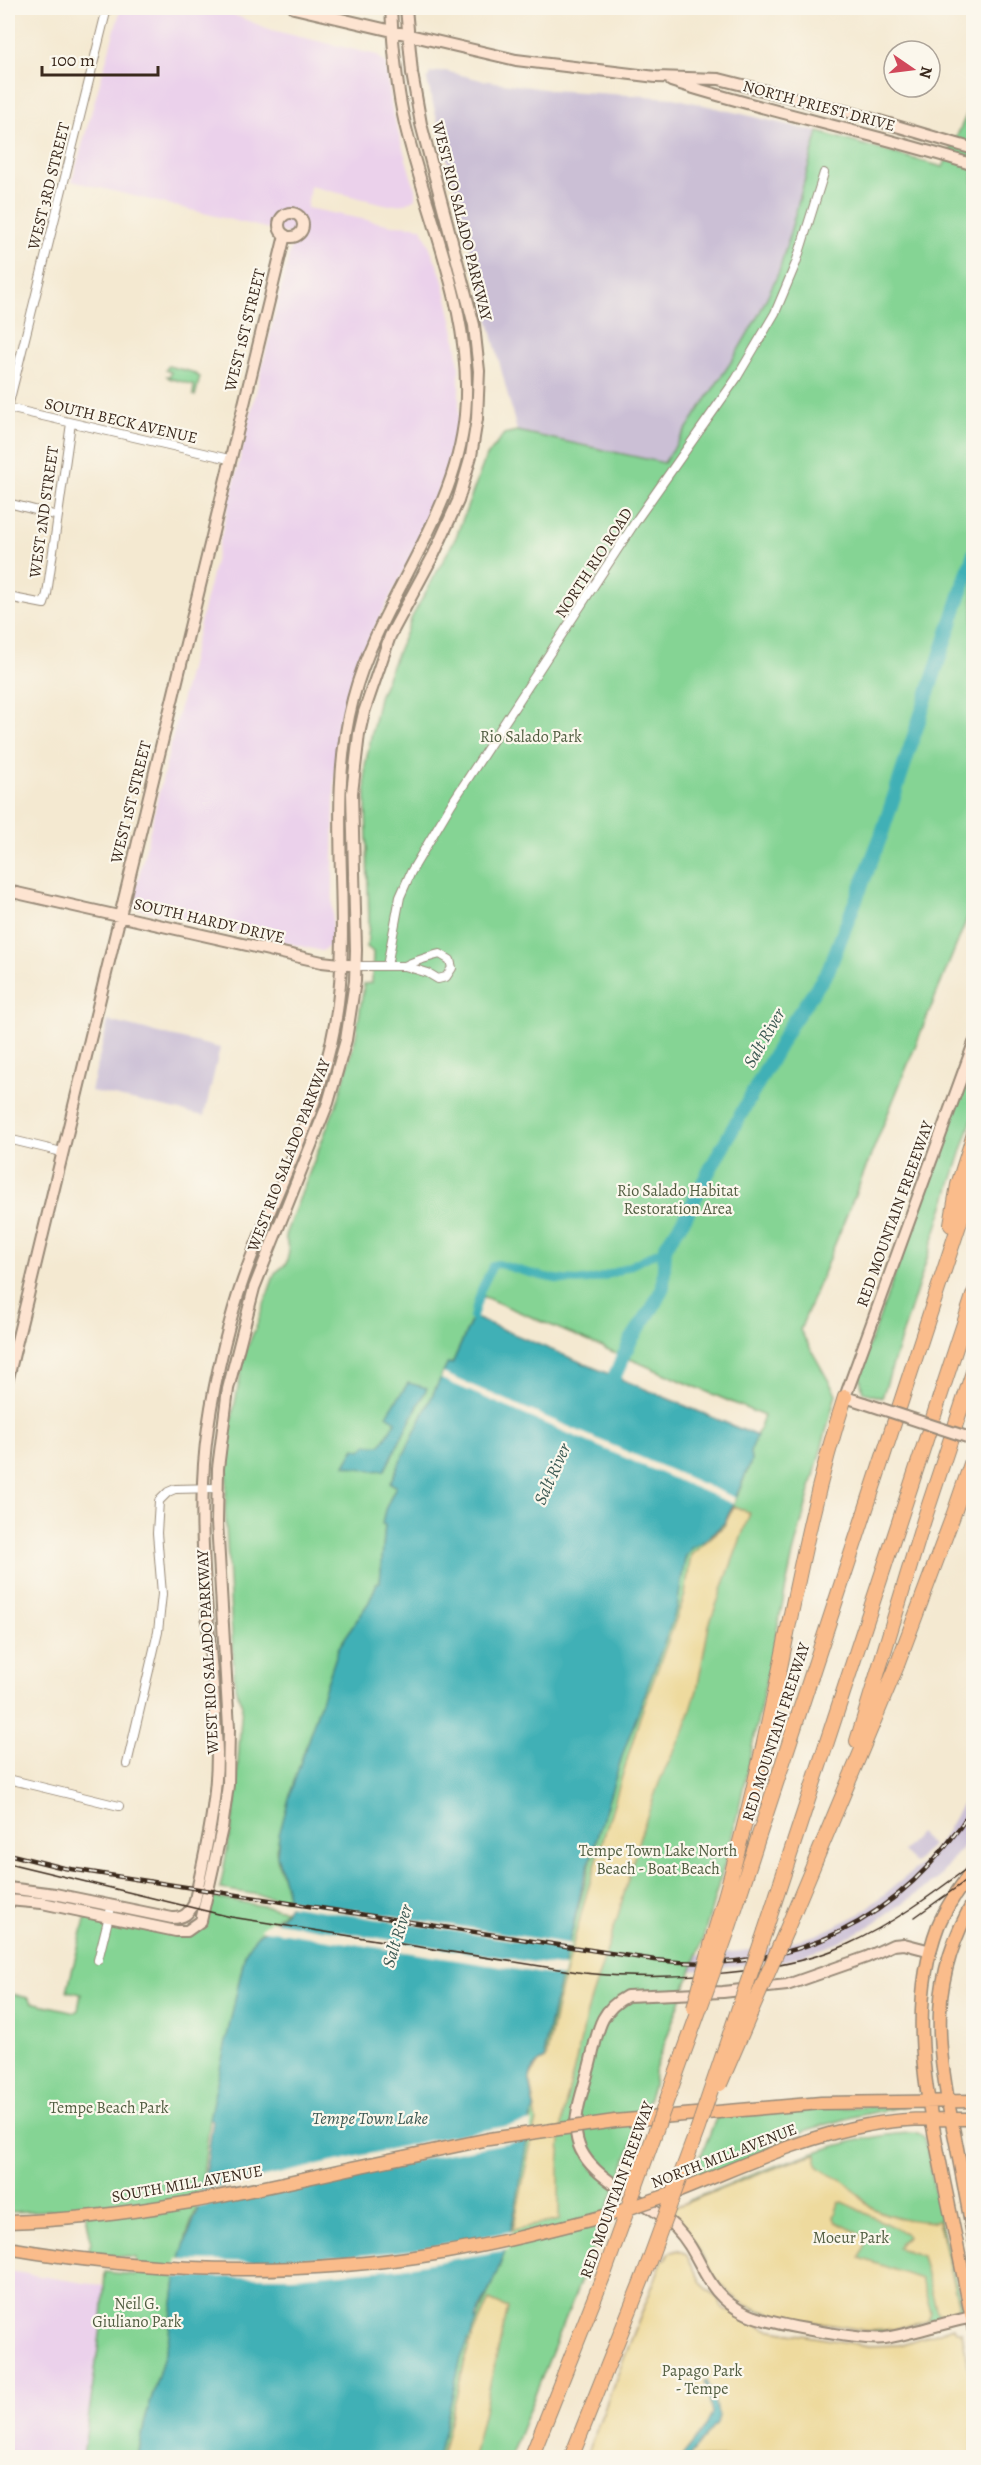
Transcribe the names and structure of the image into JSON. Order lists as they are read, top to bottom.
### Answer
{
  "streets": {
    "highway": ["RED MOUNTAIN FREEWAY"],
    "main road": [
      "NORTH PRIEST DRIVE",
      "WEST RIO SALADO PARKWAY",
      "WEST 1ST STREET",
      "SOUTH HARDY DRIVE",
      "RED MOUNTAIN FREEEWAY",
      "NORTH MILL AVENUE",
      "SOUTH MILL AVENUE"
    ],
    "street": [
      "WEST 3RD STREET",
      "SOUTH BECK AVENUE",
      "WEST 2ND STREET",
      "NORTH RIO ROAD"
    ]
  },
  "crossings": [
    ["NORTH PRIEST DRIVE", "WEST RIO SALADO PARKWAY"],
    ["WEST 3RD STREET", "SOUTH BECK AVENUE"],
    ["WEST RIO SALADO PARKWAY", "SOUTH HARDY DRIVE"],
    ["WEST 1ST STREET", "SOUTH BECK AVENUE"],
    ["WEST 1ST STREET", "SOUTH HARDY DRIVE"],
    ["SOUTH BECK AVENUE", "WEST 2ND STREET"],
    ["NORTH RIO ROAD", "SOUTH HARDY DRIVE"],
    ["NORTH MILL AVENUE", "SOUTH MILL AVENUE"]
  ],
  "water": ["Salt River", "Tempe Town Lake"],
  "parks": [
    "Rio Salado Park",
    "Rio Salado Habitat Restoration Area",
    "Tempe Town Lake North Beach - Boat Beach",
    "Tempe Beach Park",
    "Moeur Park",
    "Neil G. Giuliano Park",
    "Papago Park - Tempe"
  ],
  "scale_bar": "100 m",
  "north": "right"
}
